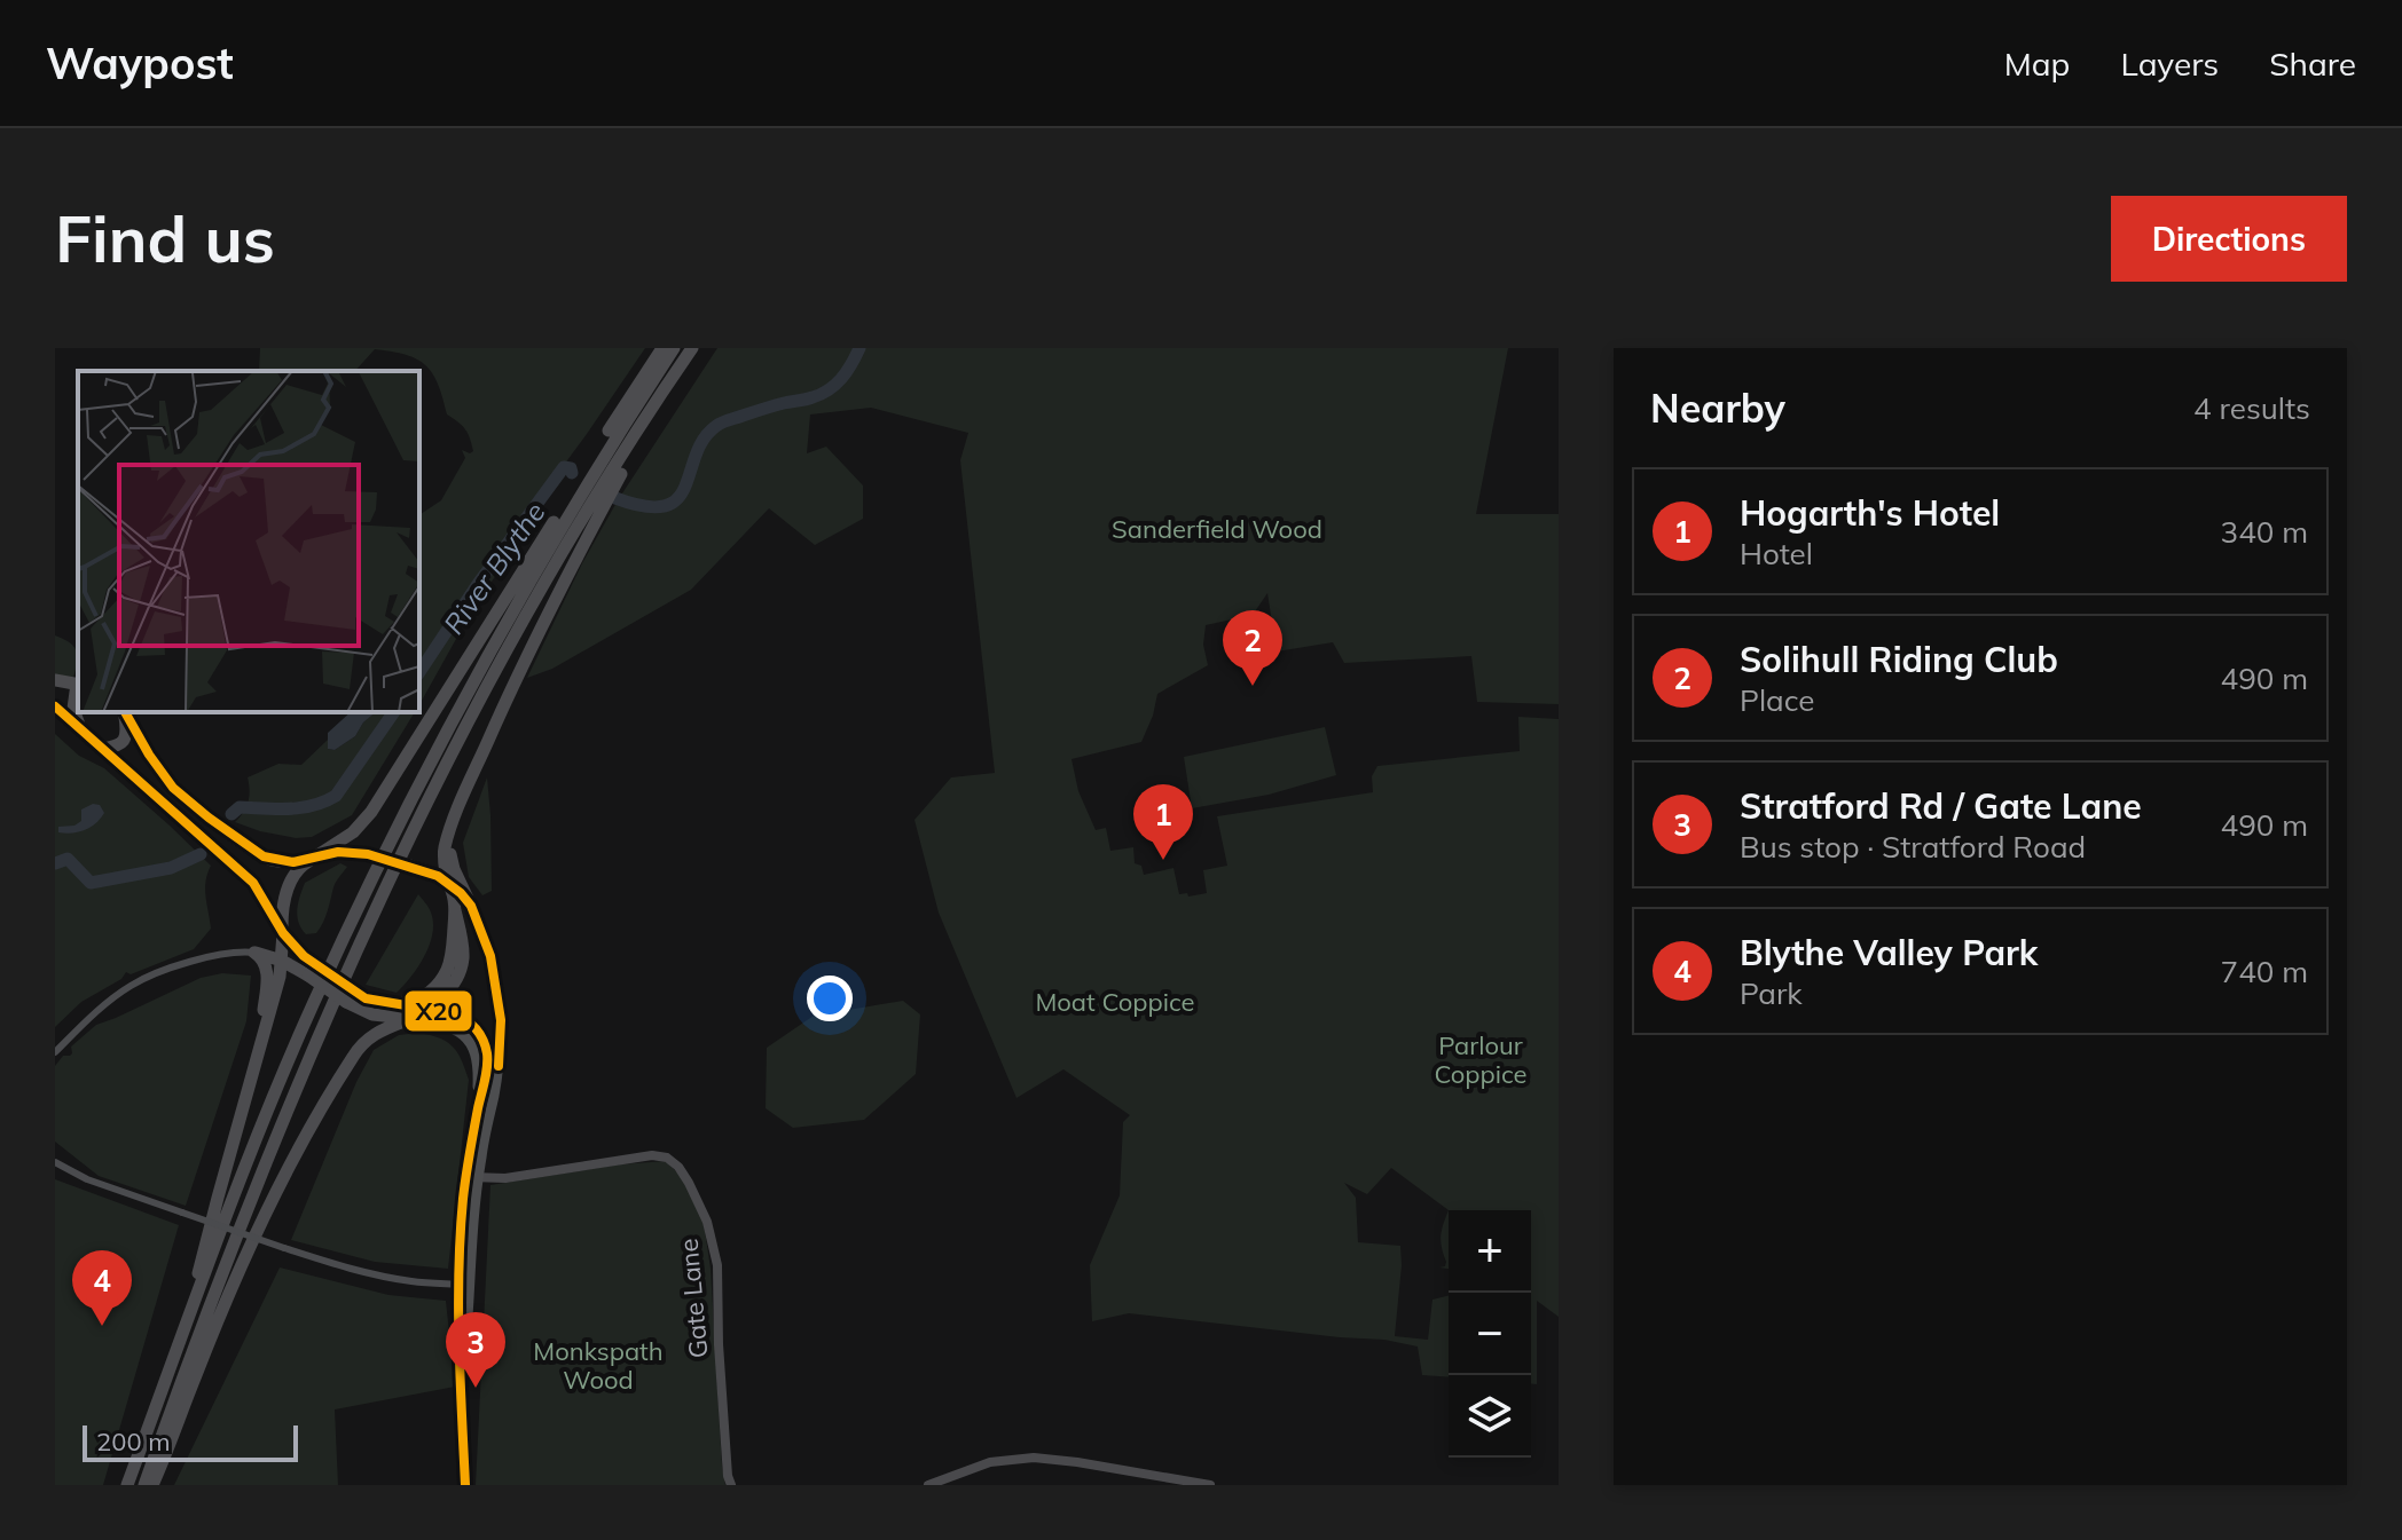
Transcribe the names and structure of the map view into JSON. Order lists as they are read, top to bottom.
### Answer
{
  "streets": {
    "street": ["Gate Lane"]
  },
  "water": ["River Blythe"],
  "parks": [
    "Sanderfield Wood",
    "Moat Coppice",
    "Parlour Coppice",
    "Monkspath Wood"
  ],
  "lines": ["transit line X20"],
  "scale_bar": "200 m",
  "page": {
    "header": "Waypost",
    "nav": ["Map", "Layers", "Share"],
    "buttons": "Directions",
    "title": "Find us",
    "heading": ["Nearby", "4 results"],
    "list": [
      {
        "mark": "1",
        "name": "Hogarth's Hotel",
        "note": "Hotel",
        "value": "340 m"
      },
      {
        "mark": "2",
        "name": "Solihull Riding Club",
        "note": "Place",
        "value": "490 m"
      },
      {
        "mark": "3",
        "name": "Stratford Rd / Gate Lane",
        "note": "Bus stop · Stratford Road",
        "value": "490 m"
      },
      {
        "mark": "4",
        "name": "Blythe Valley Park",
        "note": "Park",
        "value": "740 m"
      }
    ],
    "pins": [
      "2",
      "1",
      "4",
      "3"
    ],
    "map_buttons": ["+", "−"],
    "scale": "200 m"
  }
}
